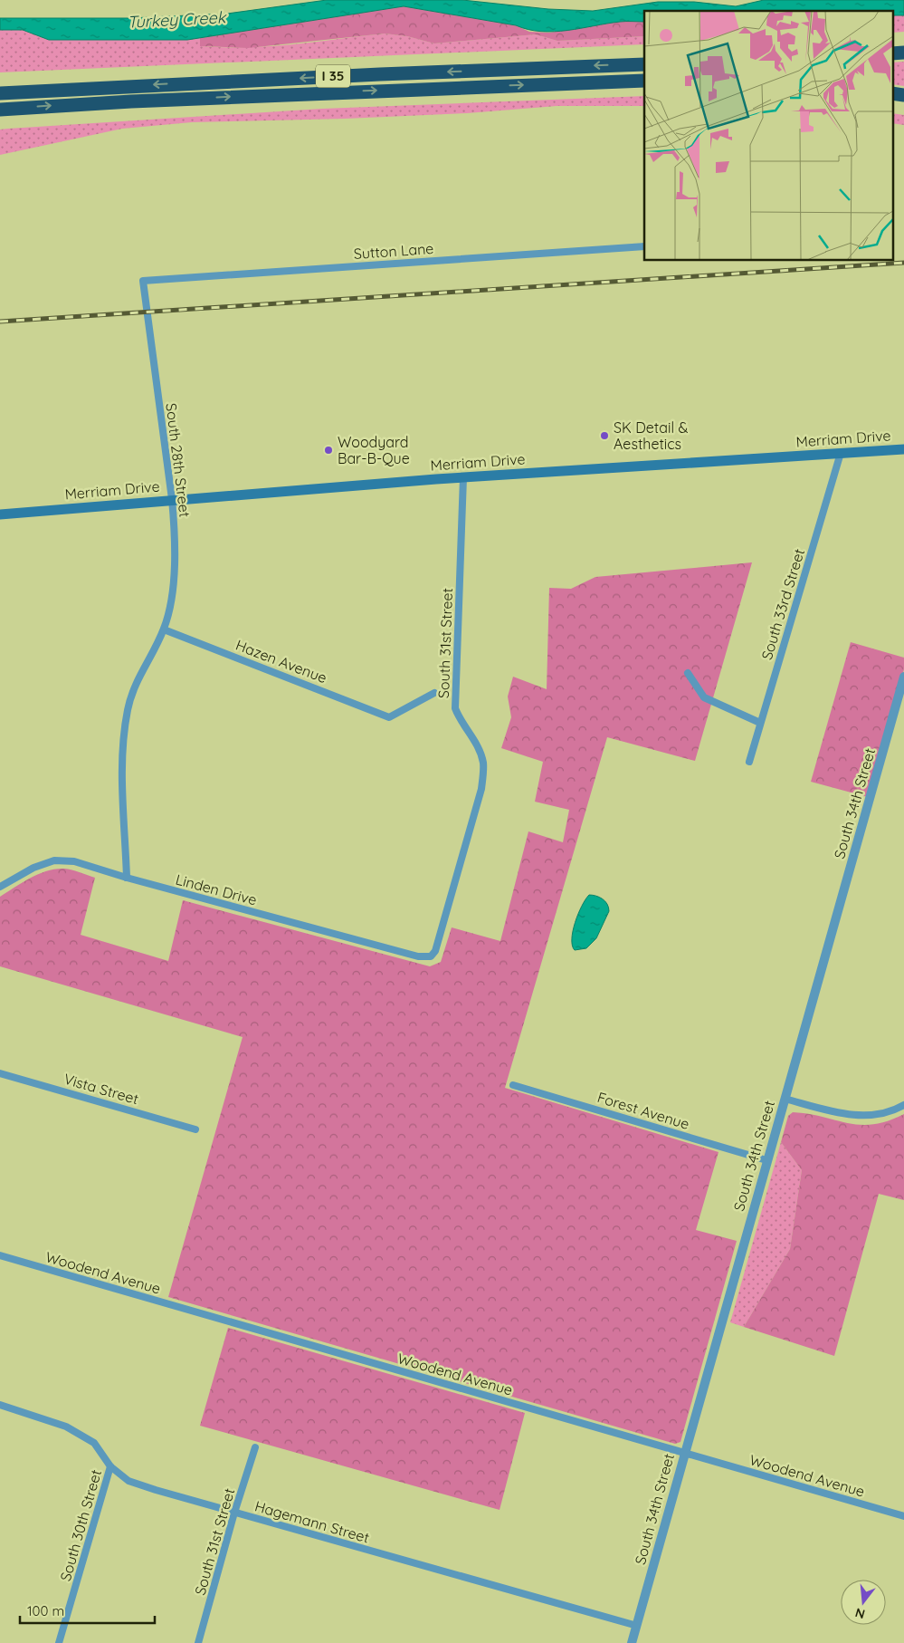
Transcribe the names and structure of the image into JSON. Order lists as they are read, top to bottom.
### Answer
{
  "streets": {
    "highway": ["I 35"],
    "main road": ["Merriam Drive"],
    "street": [
      "Sutton Lane",
      "South 28th Street",
      "South 33rd Street",
      "South 31st Street",
      "Hazen Avenue",
      "South 34th Street",
      "Linden Drive",
      "Vista Street",
      "Forest Avenue",
      "Woodend Avenue",
      "Hagemann Street",
      "South 30th Street"
    ]
  },
  "crossings": [
    ["Sutton Lane", "South 28th Street"],
    ["Merriam Drive", "South 28th Street"],
    ["Merriam Drive", "South 33rd Street"],
    ["Merriam Drive", "South 31st Street"],
    ["South 28th Street", "Hazen Avenue"],
    ["South 28th Street", "Linden Drive"],
    ["South 31st Street", "Linden Drive"],
    ["South 31st Street", "Hagemann Street"],
    ["South 34th Street", "Forest Avenue"],
    ["South 34th Street", "Woodend Avenue"],
    ["South 34th Street", "Hagemann Street"],
    ["Hagemann Street", "South 30th Street"]
  ],
  "water": ["Turkey Creek"],
  "places": ["SK Detail & Aesthetics", "Woodyard Bar-B-Que"],
  "scale_bar": "100 m",
  "north": "bottom"
}
